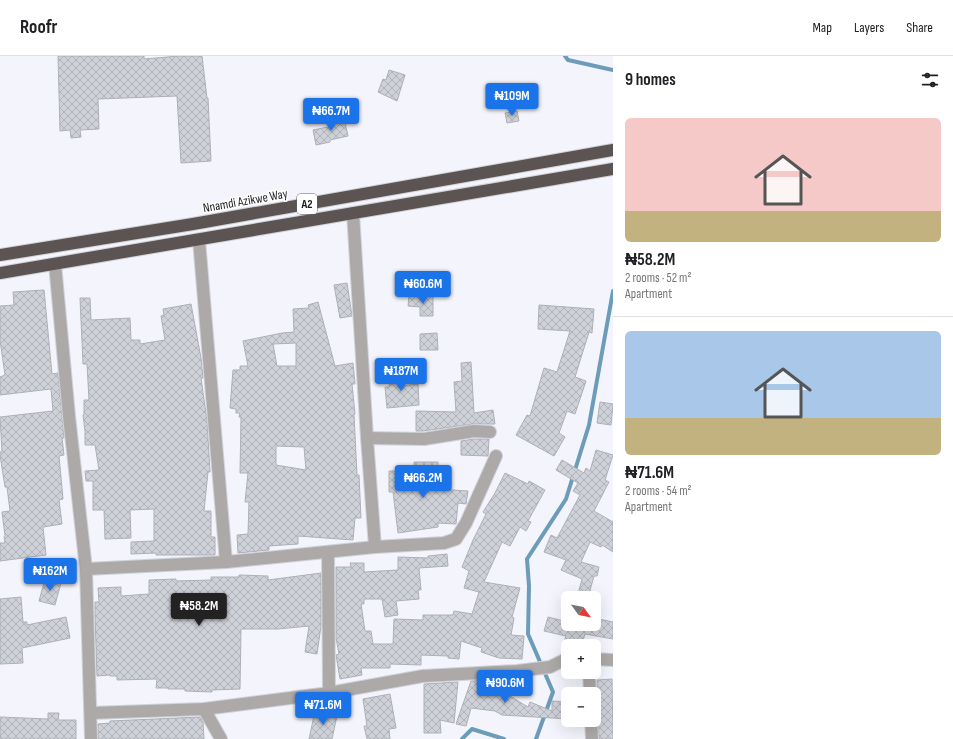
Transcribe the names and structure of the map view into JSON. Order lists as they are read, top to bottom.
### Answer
{
  "streets": {
    "highway": ["Nnamdi Azikwe Way", "A2"]
  },
  "north": "bottom right",
  "page": {
    "header": "Roofr",
    "nav": ["Map", "Layers", "Share"],
    "heading": "9 homes",
    "price": [
      "₦109M",
      "₦66.7M",
      "₦60.6M",
      "₦187M",
      "₦66.2M",
      "₦162M",
      "₦58.2M",
      "₦90.6M",
      "₦71.6M"
    ],
    "list": [
      {
        "name": "₦58.2M",
        "note": "2 rooms · 52 m² · Apartment"
      },
      {
        "name": "₦71.6M",
        "note": "2 rooms · 54 m² · Apartment"
      }
    ],
    "map_buttons": ["+", "−"]
  }
}
